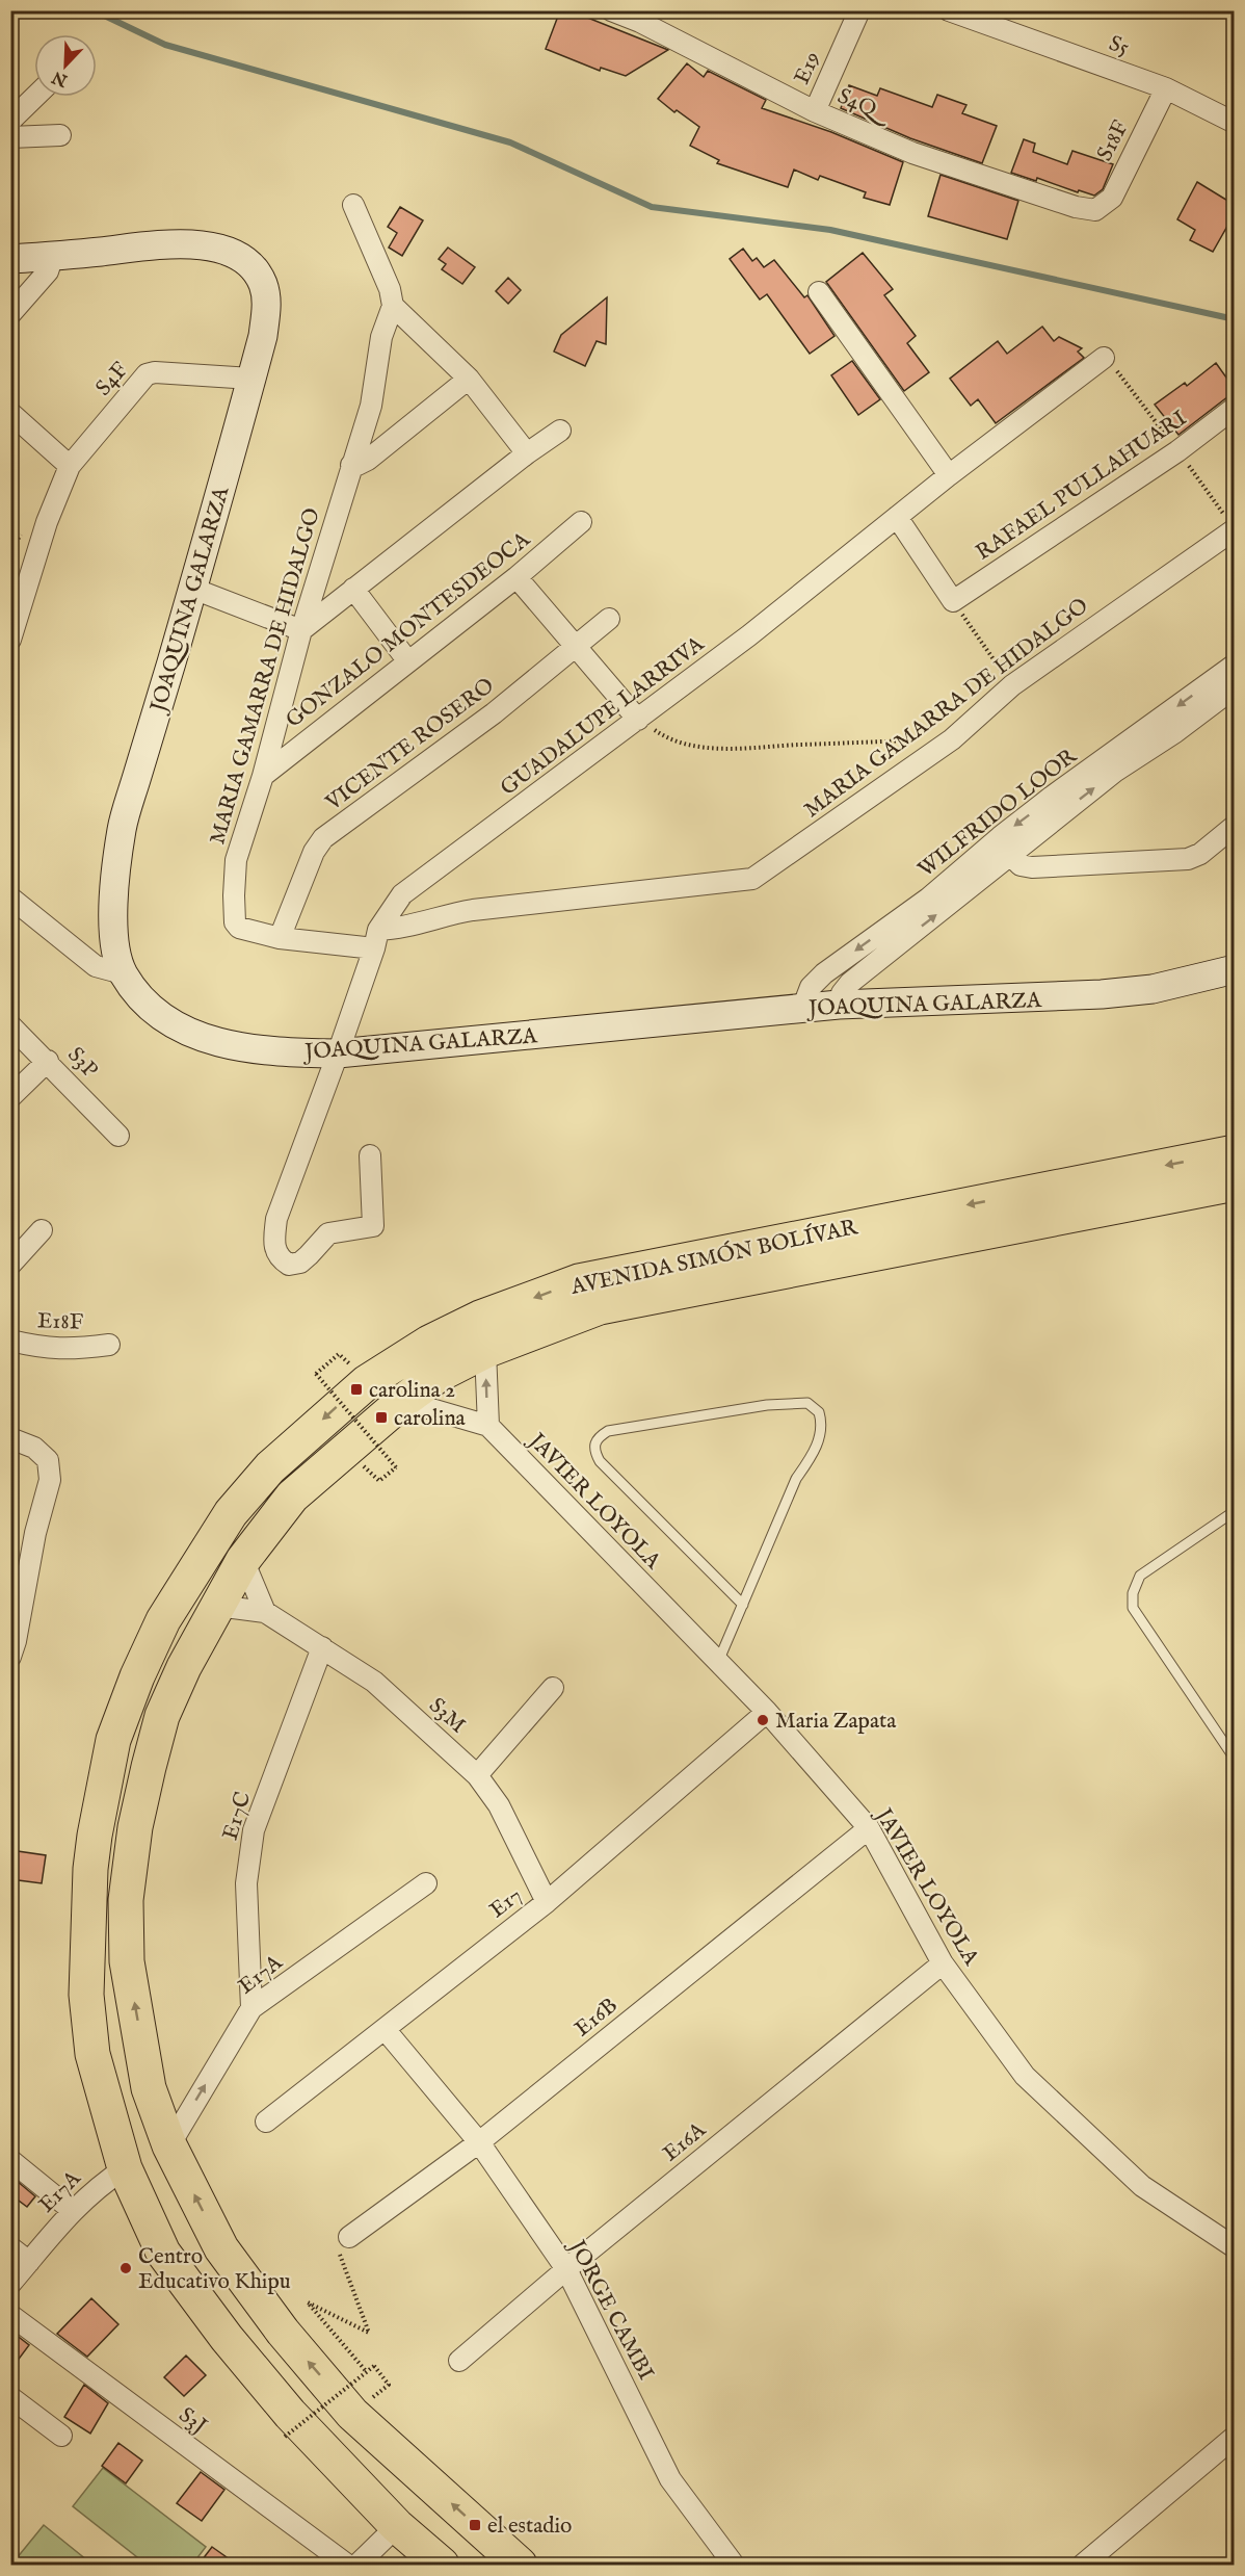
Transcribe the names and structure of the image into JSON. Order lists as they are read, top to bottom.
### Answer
{
  "streets": {
    "highway": ["AVENIDA SIMÓN BOLÍVAR"],
    "street": [
      "S5",
      "E19",
      "S4Q",
      "S18F",
      "S4F",
      "RAFAEL PULLAHUARI",
      "JOAQUINA GALARZA",
      "GONZALO MONTESDEOCA",
      "MARIA GAMARRA DE HIDALGO",
      "GUADALUPE LARRIVA",
      "VICENTE ROSERO",
      "WILFRIDO LOOR",
      "S3P",
      "E18F",
      "JAVIER LOYOLA",
      "S3M",
      "E17C",
      "E17",
      "E17A",
      "E16B",
      "E16A",
      "JORGE CAMBI",
      "S3J"
    ]
  },
  "crossings": [
    ["S5", "S18F"],
    ["E19", "S4Q"],
    ["S4Q", "S18F"],
    ["S4F", "JOAQUINA GALARZA"],
    ["JOAQUINA GALARZA", "GUADALUPE LARRIVA"],
    ["JOAQUINA GALARZA", "WILFRIDO LOOR"],
    ["GONZALO MONTESDEOCA", "MARIA GAMARRA DE HIDALGO"],
    ["MARIA GAMARRA DE HIDALGO", "GUADALUPE LARRIVA"],
    ["MARIA GAMARRA DE HIDALGO", "VICENTE ROSERO"],
    ["AVENIDA SIMÓN BOLÍVAR", "JAVIER LOYOLA"],
    ["AVENIDA SIMÓN BOLÍVAR", "S3M"],
    ["AVENIDA SIMÓN BOLÍVAR", "E17A"],
    ["JAVIER LOYOLA", "E17"],
    ["JAVIER LOYOLA", "E16B"],
    ["JAVIER LOYOLA", "E16A"],
    ["S3M", "E17C"],
    ["S3M", "E17"],
    ["E17C", "E17A"],
    ["E17", "JORGE CAMBI"],
    ["E16B", "JORGE CAMBI"],
    ["E16A", "JORGE CAMBI"]
  ],
  "places": {
    "transit": ["carolina 2", "carolina", "el estadio"],
    "other": ["Maria Zapata", "Centro Educativo Khipu"]
  },
  "north": "bottom left"
}
